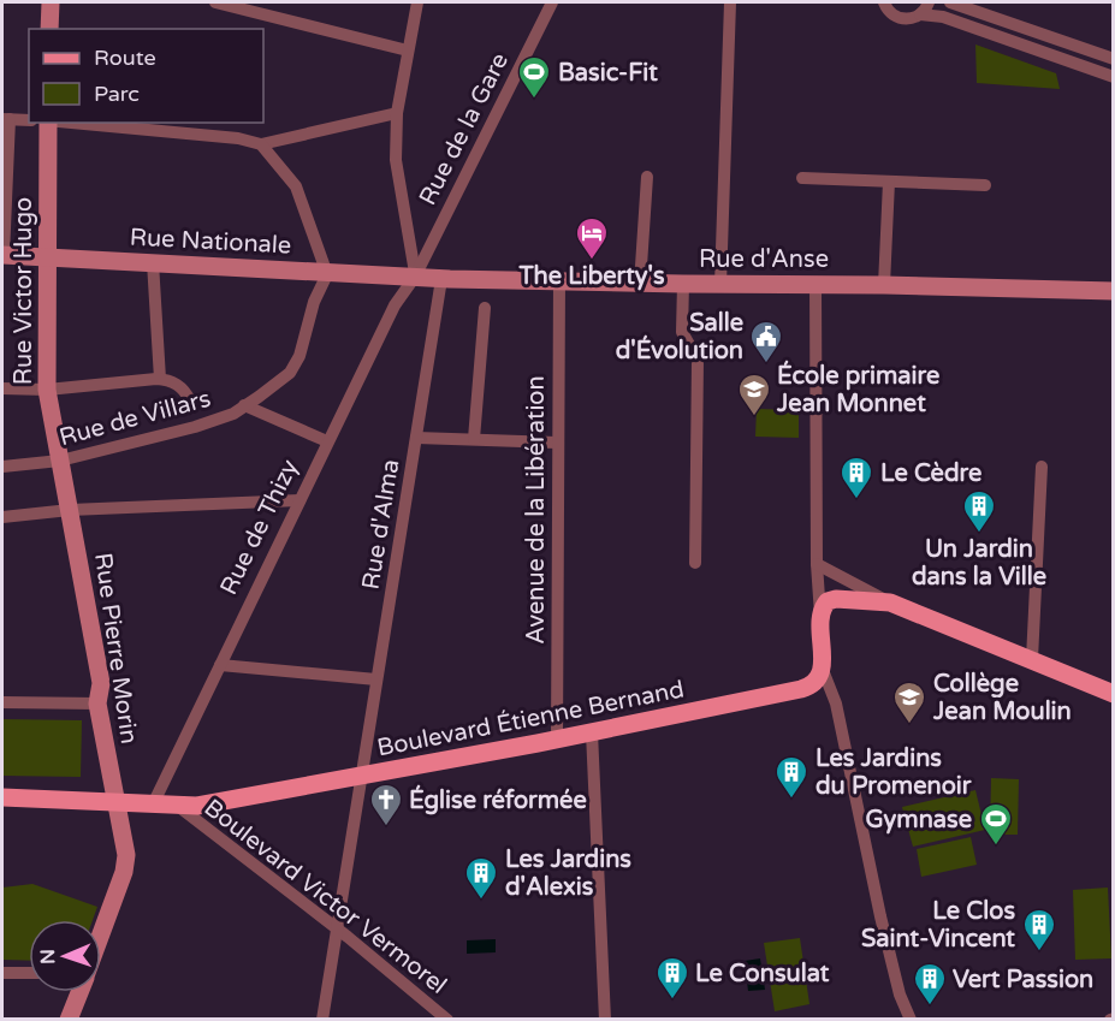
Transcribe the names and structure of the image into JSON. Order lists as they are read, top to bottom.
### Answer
{
  "streets": {
    "main road": [
      "Rue Nationale",
      "Rue d'Anse",
      "Rue Victor Hugo",
      "Rue Pierre Morin",
      "Boulevard Étienne Bernand"
    ],
    "street": [
      "Rue de la Gare",
      "Rue de Villars",
      "Avenue de la Libération",
      "Rue d'Alma",
      "Rue de Thizy",
      "Boulevard Victor Vermorel"
    ]
  },
  "crossings": [
    ["Rue de la Gare", "Rue Nationale"],
    ["Rue de la Gare", "Rue d'Anse"],
    ["Rue de la Gare", "Rue de Thizy"],
    ["Rue Nationale", "Rue d'Anse"],
    ["Rue Nationale", "Rue Victor Hugo"],
    ["Rue Nationale", "Rue de Villars"],
    ["Rue Nationale", "Rue de Thizy"],
    ["Rue d'Anse", "Avenue de la Libération"],
    ["Rue d'Anse", "Rue d'Alma"],
    ["Rue d'Anse", "Rue de Thizy"],
    ["Rue Victor Hugo", "Rue de Villars"],
    ["Rue Victor Hugo", "Rue Pierre Morin"],
    ["Rue de Villars", "Rue Pierre Morin"],
    ["Avenue de la Libération", "Boulevard Étienne Bernand"],
    ["Rue d'Alma", "Boulevard Étienne Bernand"],
    ["Rue d'Alma", "Boulevard Victor Vermorel"],
    ["Rue de Thizy", "Boulevard Étienne Bernand"],
    ["Rue Pierre Morin", "Boulevard Étienne Bernand"],
    ["Boulevard Étienne Bernand", "Boulevard Victor Vermorel"]
  ],
  "places": {
    "sports": ["Basic-Fit", "Gymnase"],
    "hotel": ["The Liberty's"],
    "public building": ["Salle d'Évolution"],
    "school or university": ["École primaire Jean Monnet", "Collège Jean Moulin"],
    "building": [
      "Le Cèdre",
      "Un Jardin dans la Ville",
      "Les Jardins du Promenoir",
      "Les Jardins d'Alexis",
      "Le Clos Saint-Vincent",
      "Le Consulat",
      "Vert Passion"
    ],
    "church": ["Église réformée"]
  },
  "legend": ["Route", "Parc"],
  "north": "left"
}
